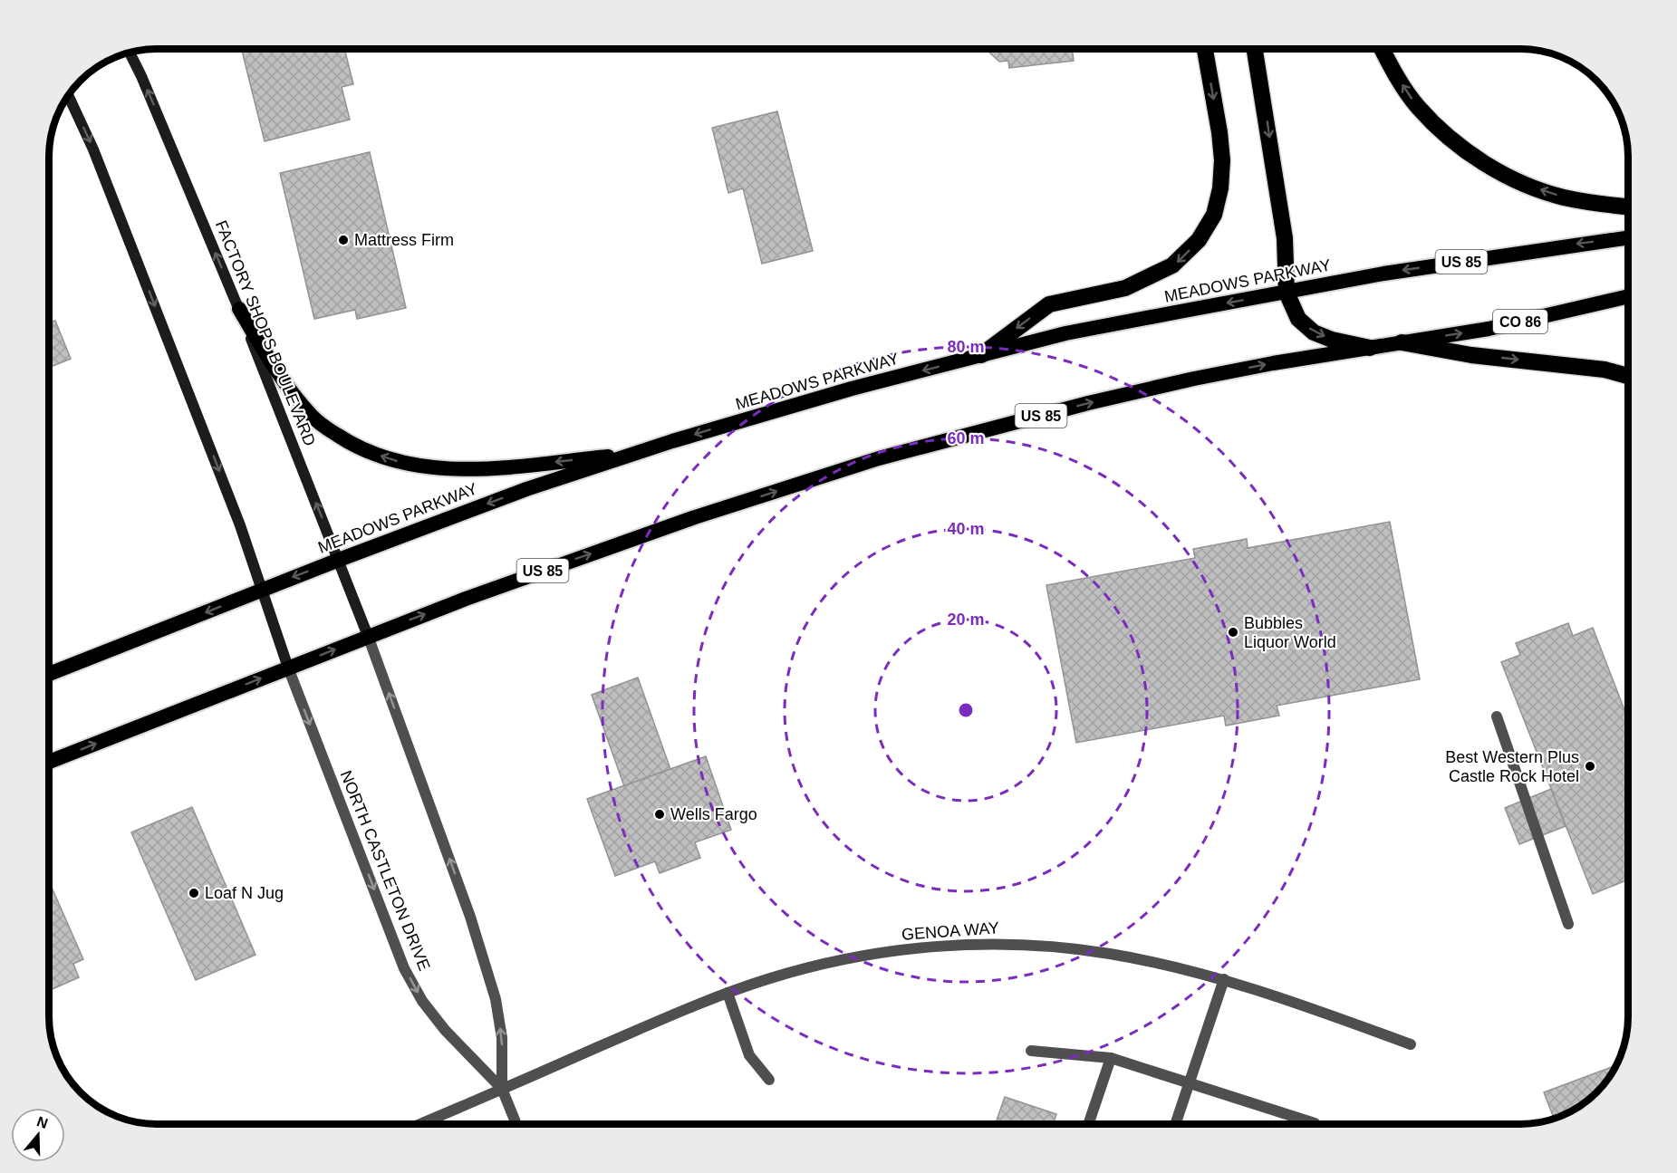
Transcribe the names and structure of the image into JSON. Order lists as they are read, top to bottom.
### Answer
{
  "streets": {
    "highway": ["US 85", "MEADOWS PARKWAY", "CO 86"],
    "main road": ["FACTORY SHOPS BOULEVARD", "NORTH CASTLETON DRIVE"],
    "street": ["GENOA WAY"]
  },
  "crossings": [
    ["US 85", "CO 86"],
    ["US 85", "FACTORY SHOPS BOULEVARD"],
    ["US 85", "NORTH CASTLETON DRIVE"],
    ["MEADOWS PARKWAY", "FACTORY SHOPS BOULEVARD"],
    ["MEADOWS PARKWAY", "NORTH CASTLETON DRIVE"],
    ["NORTH CASTLETON DRIVE", "GENOA WAY"]
  ],
  "one_way": ["NORTH CASTLETON DRIVE"],
  "places": [
    "Mattress Firm",
    "Bubbles Liquor World",
    "Best Western Plus Castle Rock Hotel",
    "Wells Fargo",
    "Loaf N Jug"
  ],
  "north": "top",
  "rings": [
    "80 m",
    "60 m",
    "40 m",
    "20 m"
  ]
}
